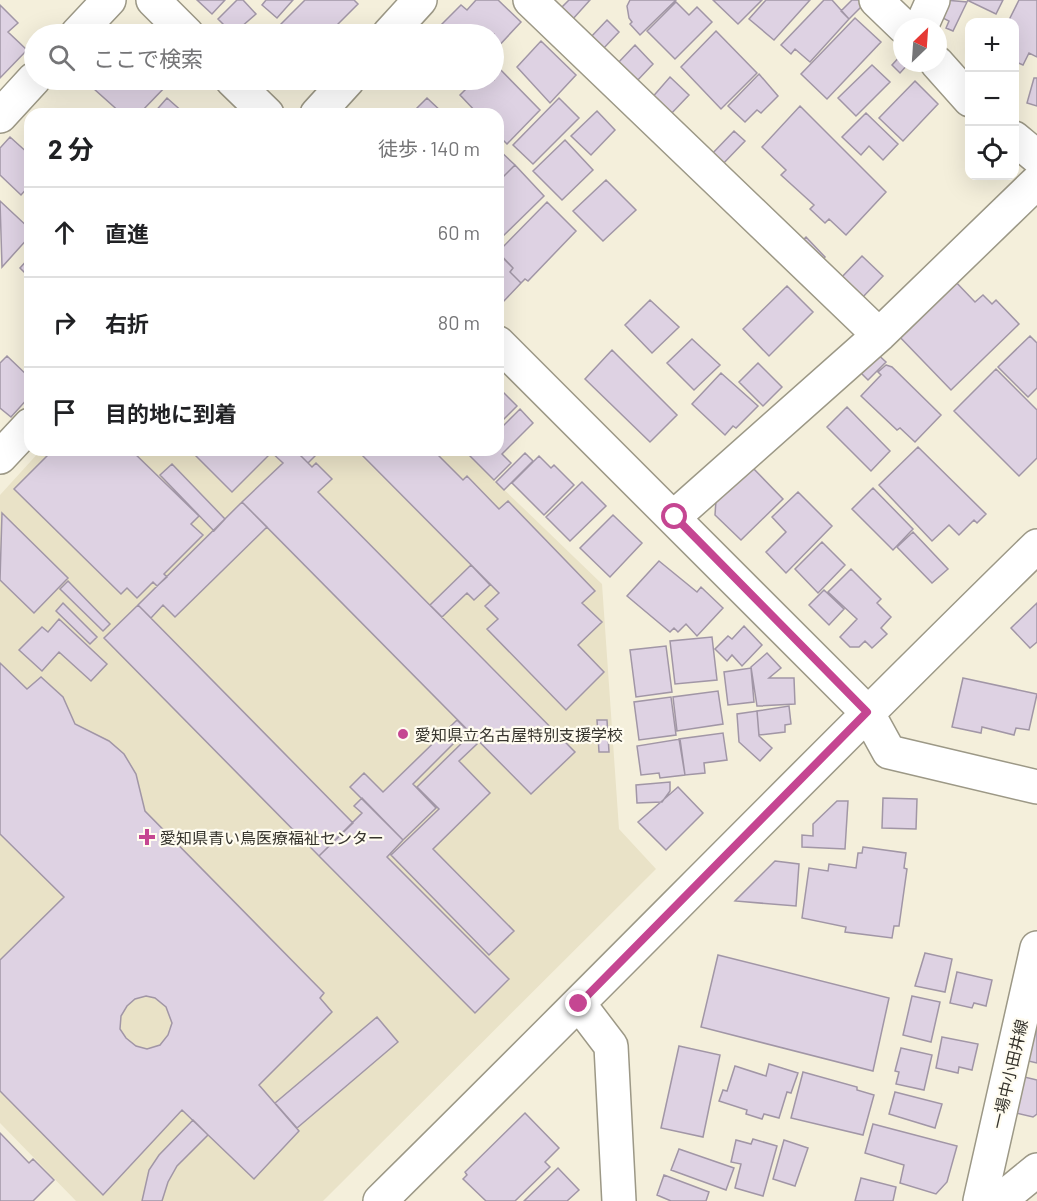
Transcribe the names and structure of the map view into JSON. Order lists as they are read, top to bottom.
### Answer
{
  "streets": {
    "street": ["一場中小田井線"]
  },
  "places": {
    "other": ["愛知県立名古屋特別支援学校"],
    "health": ["愛知県青い鳥医療福祉センター"]
  },
  "north": "top right",
  "page": {
    "map_buttons": ["+", "−"],
    "search": "ここで検索",
    "heading": ["2 分", "徒歩 · 140 m"],
    "list": [
      ["直進", "60 m"],
      ["右折", "80 m"],
      "目的地に到着"
    ]
  }
}
